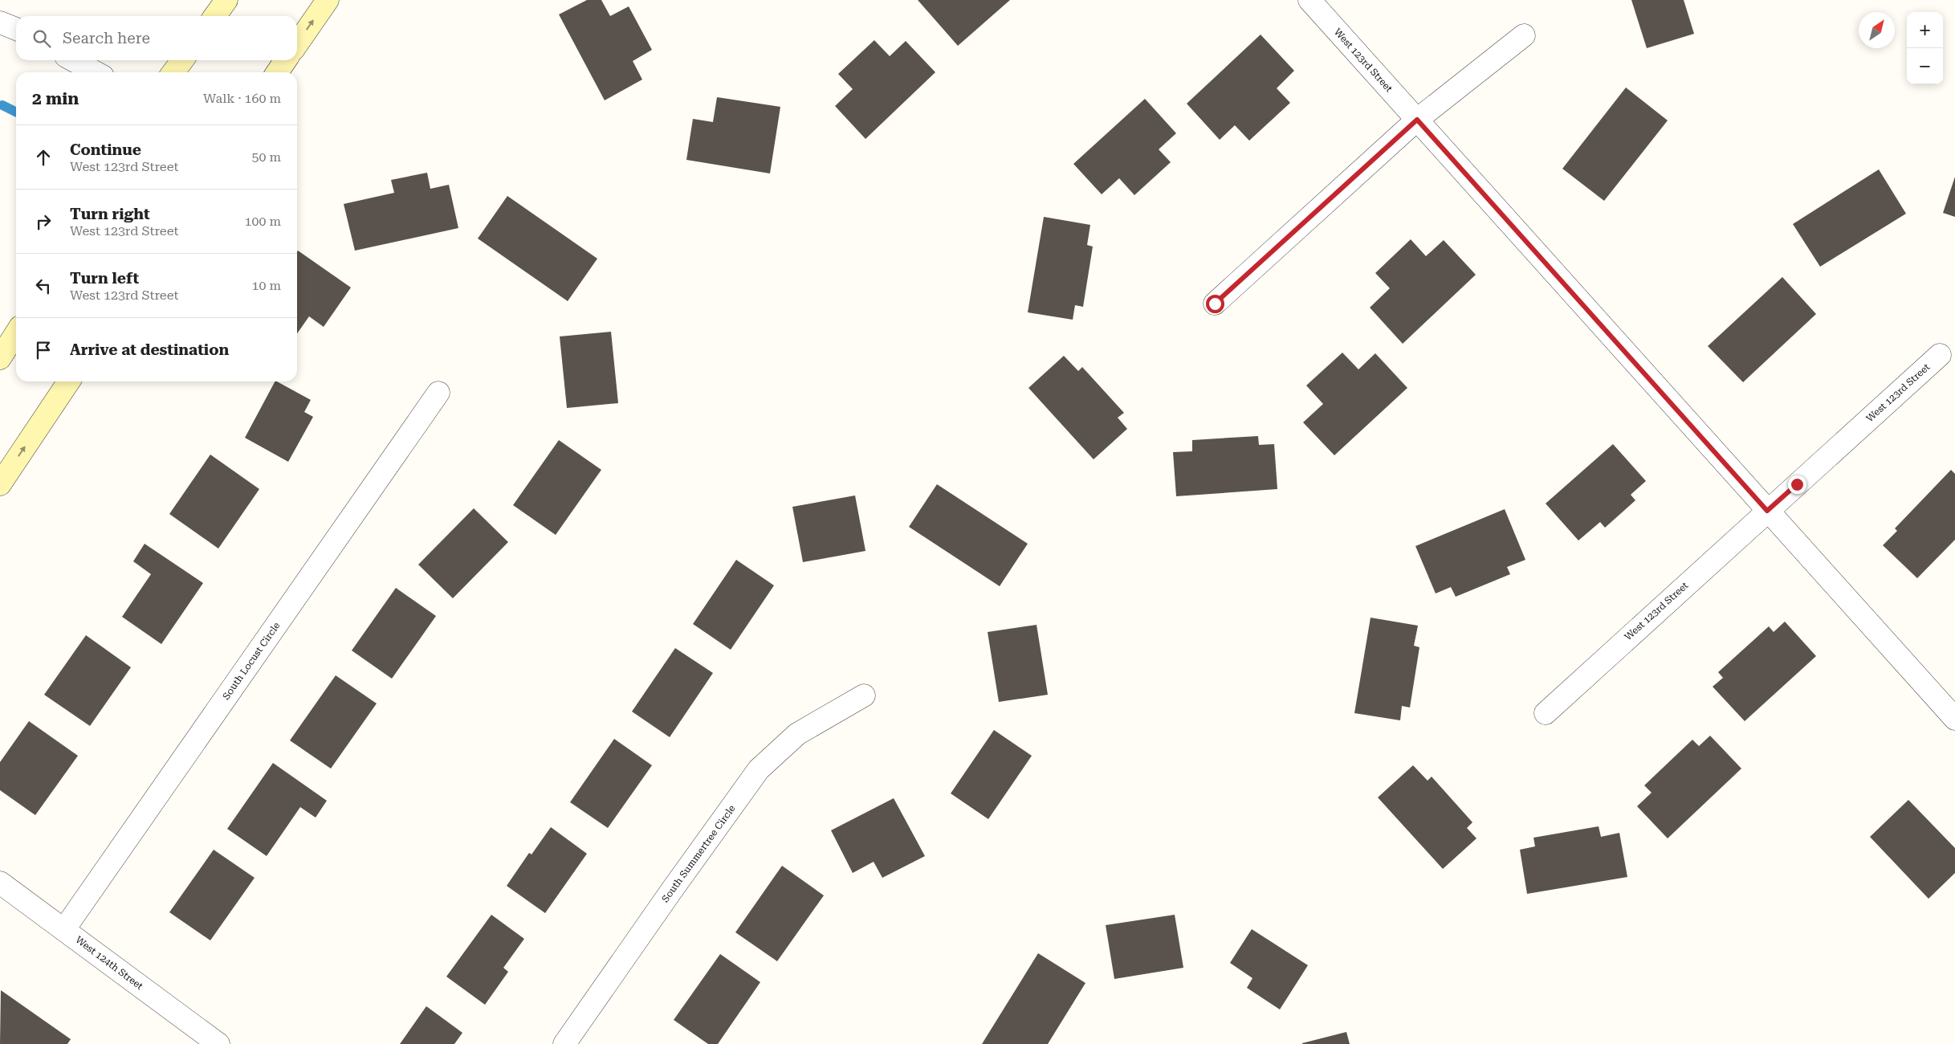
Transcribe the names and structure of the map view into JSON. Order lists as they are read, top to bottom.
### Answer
{
  "streets": {
    "street": [
      "West 123rd Street",
      "South Locust Circle",
      "South Summertree Circle",
      "West 124th Street"
    ]
  },
  "crossings": [
    ["South Locust Circle", "West 124th Street"]
  ],
  "north": "top right",
  "page": {
    "map_buttons": ["+", "−"],
    "search": "Search here",
    "heading": ["2 min", "Walk · 160 m"],
    "list": [
      ["Continue", "West 123rd Street", "50 m"],
      ["Turn right", "West 123rd Street", "100 m"],
      ["Turn left", "West 123rd Street", "10 m"],
      "Arrive at destination"
    ]
  }
}
